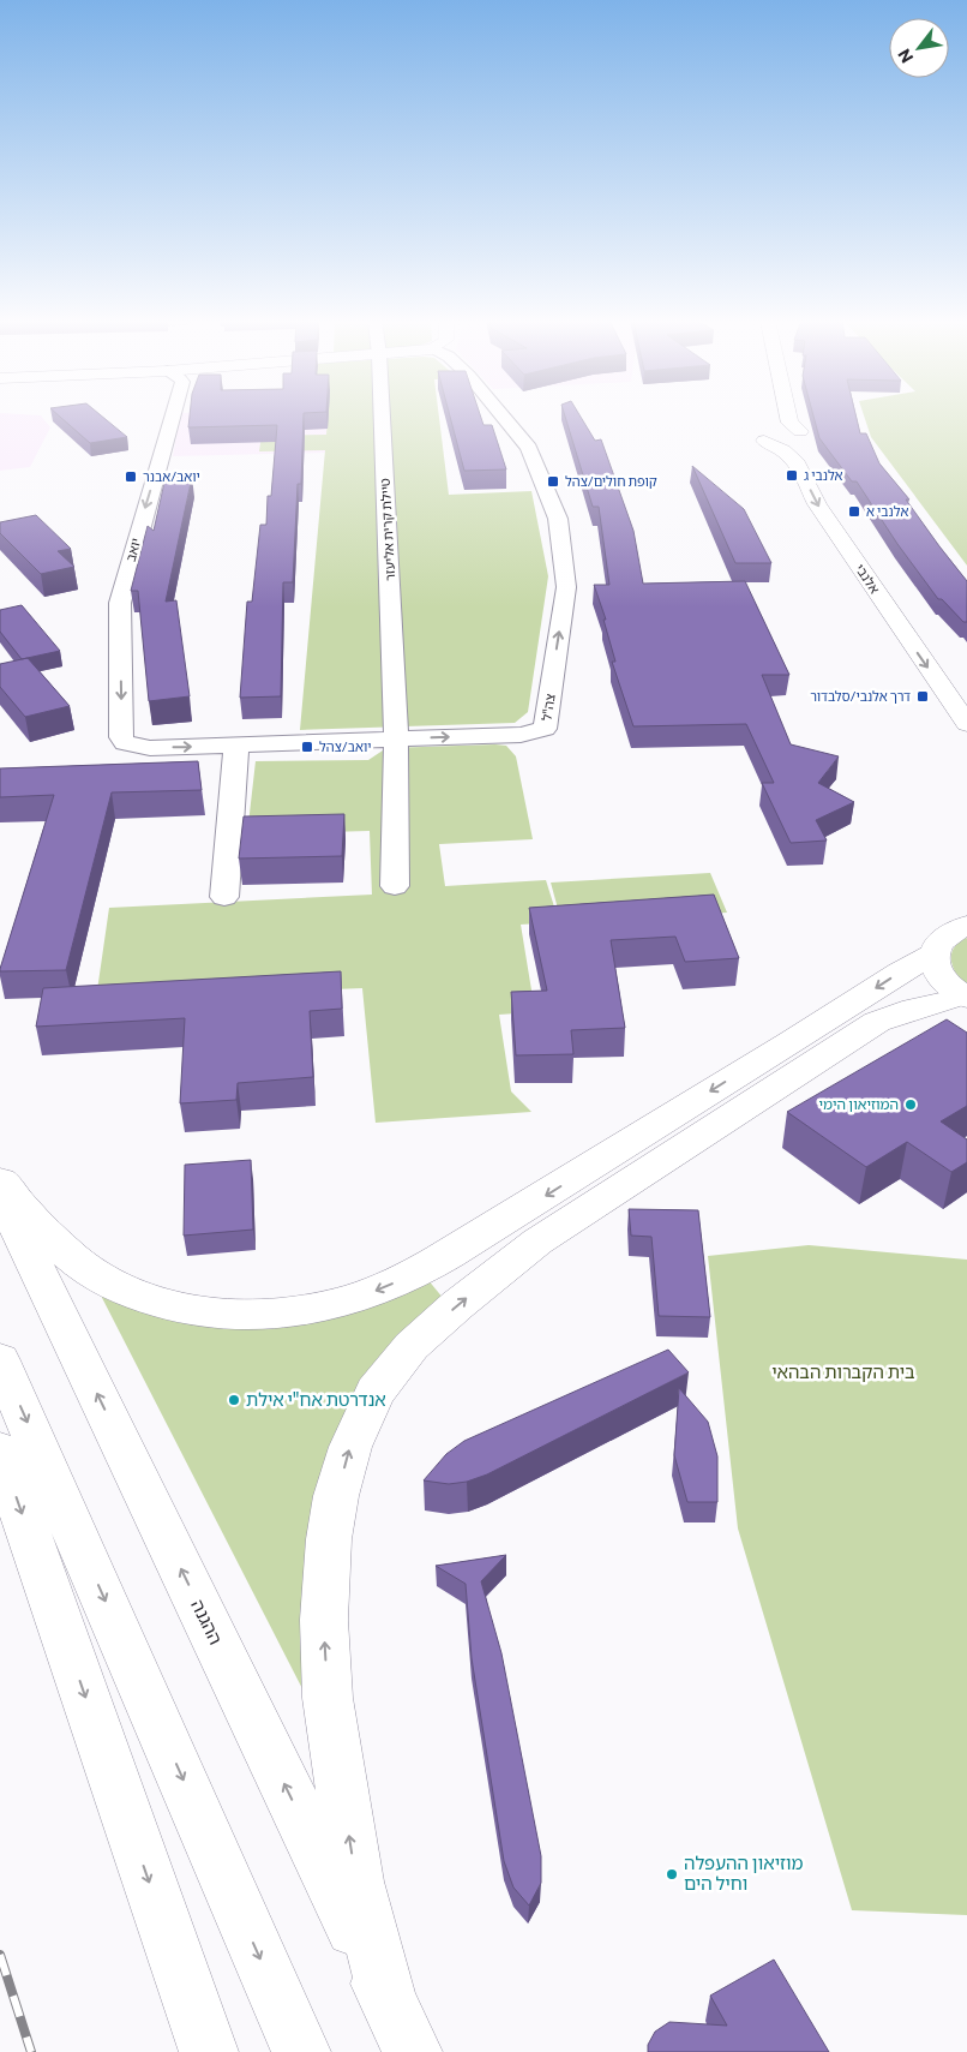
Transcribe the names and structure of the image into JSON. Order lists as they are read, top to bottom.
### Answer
{
  "streets": {
    "main road": ["אלנבי", "ההגנה"],
    "street": ["טיילת קרית אליעזר", "יואב", "צה\"ל"]
  },
  "crossings": [
    ["טיילת קרית אליעזר", "צה\"ל"],
    ["יואב", "צה\"ל"]
  ],
  "one_way": ["יואב"],
  "parks": ["בית הקברות הבהאי"],
  "places": {
    "transit": [
      "אלנבי ג",
      "יואב/אבנר",
      "קופת חולים/צהל",
      "אלנבי א",
      "דרך אלנבי/סלבדור",
      "יואב/צהל"
    ],
    "other": ["המוזיאון הימי", "אנדרטת אח\"י אילת", "מוזיאון ההעפלה וחיל הים"]
  },
  "north": "bottom left"
}
